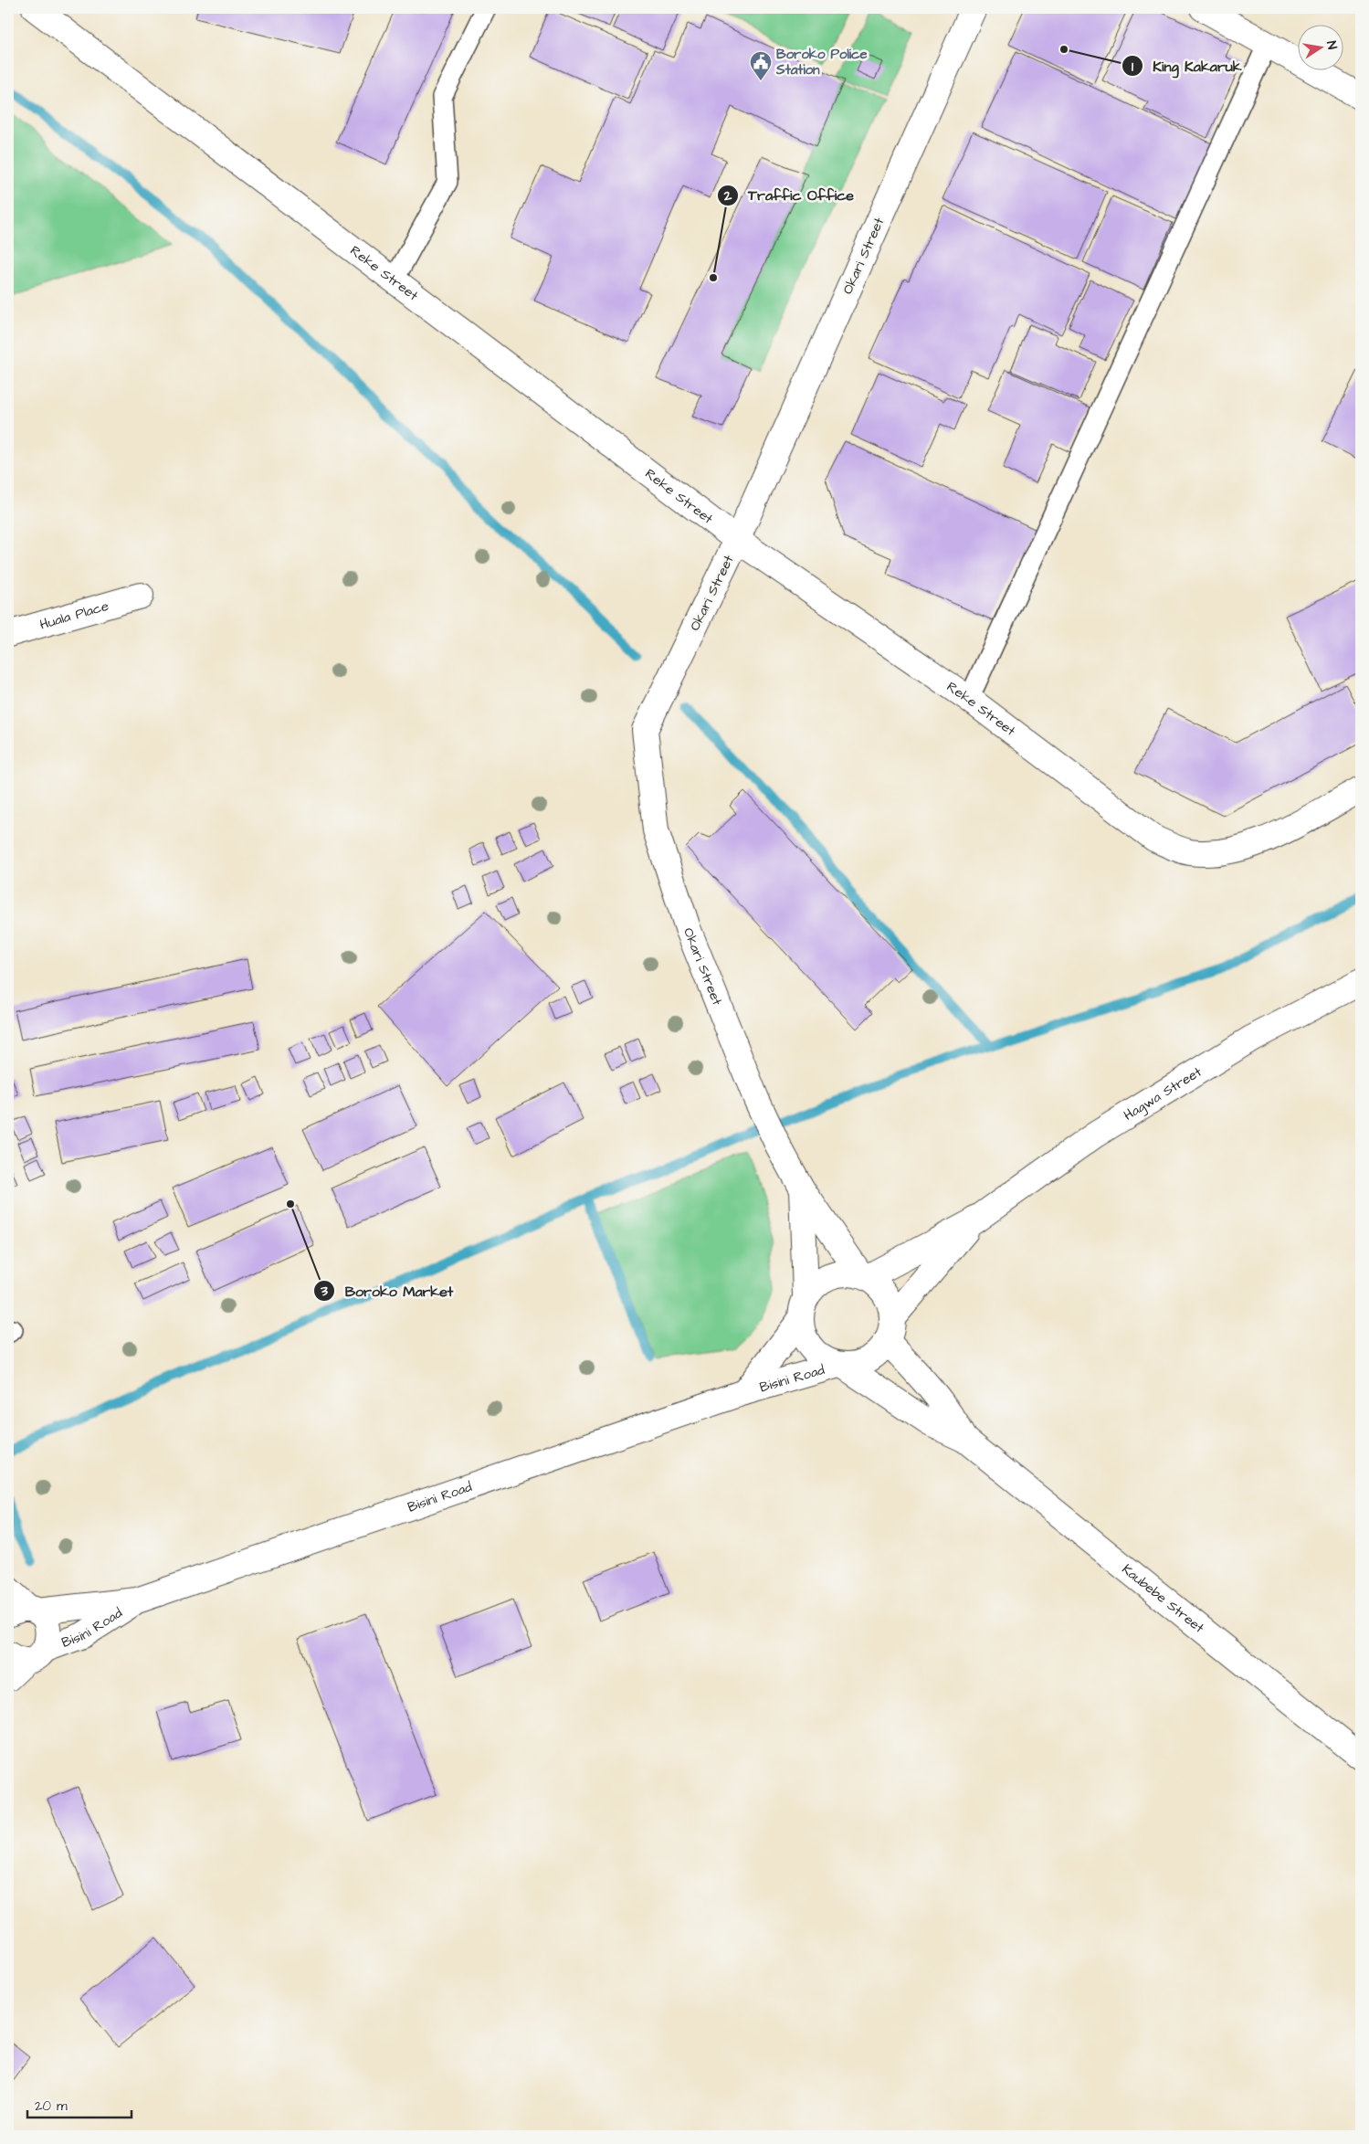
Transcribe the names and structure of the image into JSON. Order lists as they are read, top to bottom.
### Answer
{
  "streets": {
    "street": [
      "Okari Street",
      "Reke Street",
      "Huala Place",
      "Hagwa Street",
      "Bisini Road",
      "Kaubebe Street"
    ]
  },
  "crossings": [
    ["Okari Street", "Reke Street"],
    ["Okari Street", "Hagwa Street"],
    ["Okari Street", "Bisini Road"],
    ["Okari Street", "Kaubebe Street"],
    ["Hagwa Street", "Bisini Road"],
    ["Hagwa Street", "Kaubebe Street"],
    ["Bisini Road", "Kaubebe Street"]
  ],
  "places": {
    "other": ["King Kakaruk", "Traffic Office", "Boroko Market"],
    "public building": ["Boroko Police Station"]
  },
  "scale_bar": "20 m",
  "north": "right"
}
